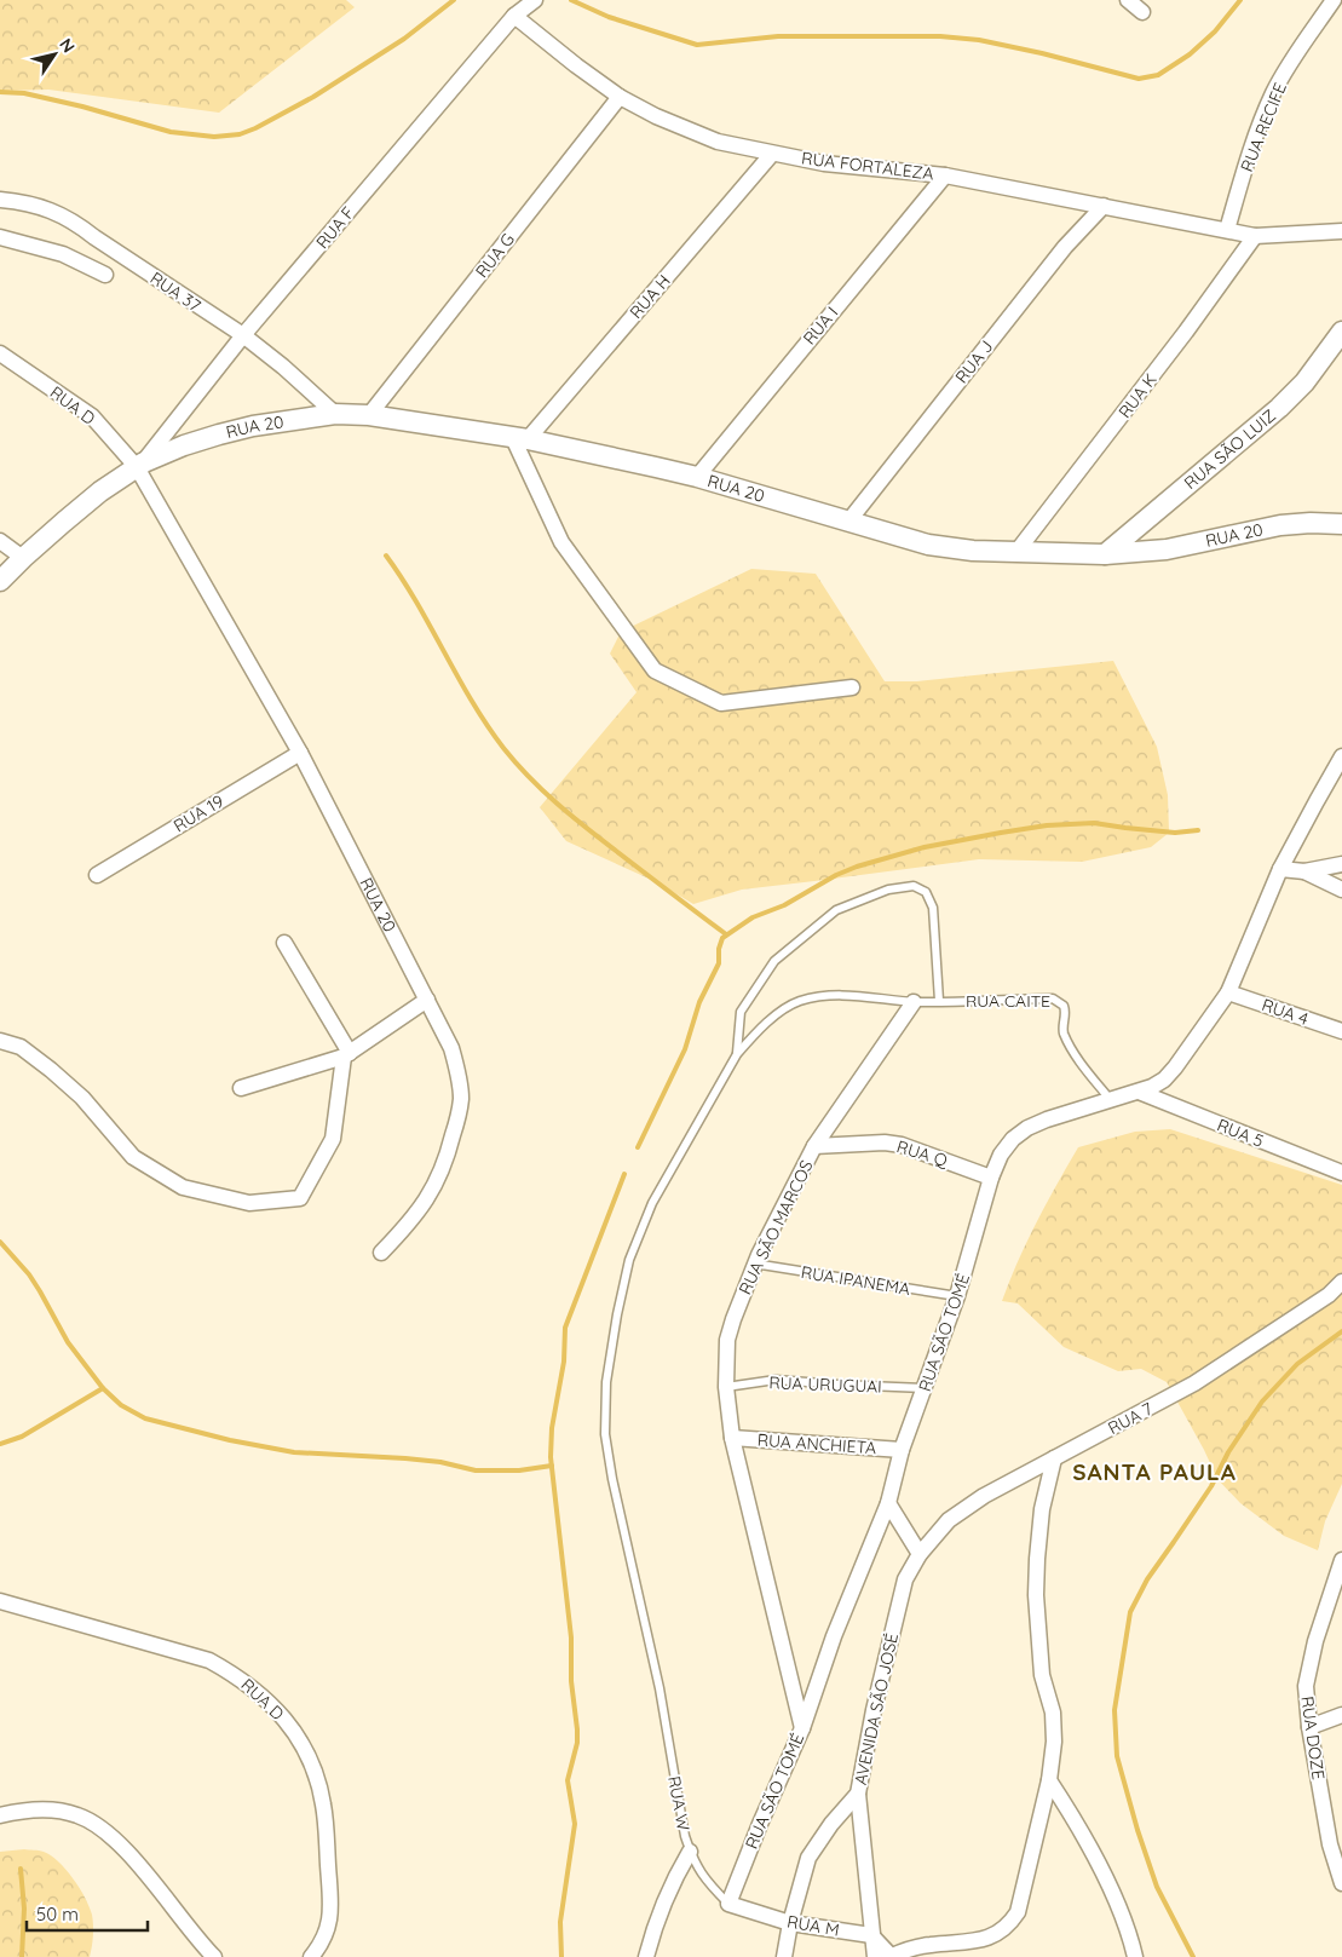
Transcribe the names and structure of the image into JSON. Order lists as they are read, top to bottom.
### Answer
{
  "streets": {
    "street": [
      "RUA RECIFE",
      "RUA FORTALEZA",
      "RUA F",
      "RUA G",
      "RUA 37",
      "RUA H",
      "RUA I",
      "RUA J",
      "RUA K",
      "RUA D",
      "RUA 20",
      "RUA SÃO LUIZ",
      "RUA 19",
      "RUA 4",
      "RUA 5",
      "RUA Q",
      "RUA SÃO MARCOS",
      "RUA SÃO TOMÉ",
      "RUA 7",
      "RUA ANCHIETA",
      "AVENIDA SÃO JOSÉ",
      "RUA DOZE",
      "RUA M"
    ],
    "lane": [
      "RUA CAITE",
      "RUA IPANEMA",
      "RUA URUGUAI",
      "RUA W"
    ]
  },
  "crossings": [
    ["RUA RECIFE", "RUA FORTALEZA"],
    ["RUA FORTALEZA", "RUA F"],
    ["RUA FORTALEZA", "RUA G"],
    ["RUA FORTALEZA", "RUA H"],
    ["RUA FORTALEZA", "RUA I"],
    ["RUA FORTALEZA", "RUA J"],
    ["RUA FORTALEZA", "RUA K"],
    ["RUA F", "RUA 37"],
    ["RUA F", "RUA D"],
    ["RUA F", "RUA 20"],
    ["RUA G", "RUA 20"],
    ["RUA 37", "RUA 20"],
    ["RUA H", "RUA 20"],
    ["RUA I", "RUA 20"],
    ["RUA J", "RUA 20"],
    ["RUA K", "RUA 20"],
    ["RUA D", "RUA 20"],
    ["RUA 20", "RUA SÃO LUIZ"],
    ["RUA 20", "RUA 19"],
    ["RUA CAITE", "RUA SÃO MARCOS"],
    ["RUA CAITE", "RUA SÃO TOMÉ"],
    ["RUA CAITE", "RUA W"],
    ["RUA 4", "RUA SÃO TOMÉ"],
    ["RUA 5", "RUA SÃO TOMÉ"],
    ["RUA Q", "RUA SÃO MARCOS"],
    ["RUA Q", "RUA SÃO TOMÉ"],
    ["RUA SÃO MARCOS", "RUA IPANEMA"],
    ["RUA SÃO MARCOS", "RUA SÃO TOMÉ"],
    ["RUA SÃO MARCOS", "RUA URUGUAI"],
    ["RUA SÃO MARCOS", "RUA ANCHIETA"],
    ["RUA IPANEMA", "RUA SÃO TOMÉ"],
    ["RUA SÃO TOMÉ", "RUA URUGUAI"],
    ["RUA SÃO TOMÉ", "RUA ANCHIETA"],
    ["RUA SÃO TOMÉ", "RUA W"],
    ["RUA SÃO TOMÉ", "RUA M"],
    ["RUA 7", "AVENIDA SÃO JOSÉ"],
    ["AVENIDA SÃO JOSÉ", "RUA M"],
    ["RUA W", "RUA M"]
  ],
  "districts": ["SANTA PAULA"],
  "scale_bar": "50 m",
  "north": "top right"
}
